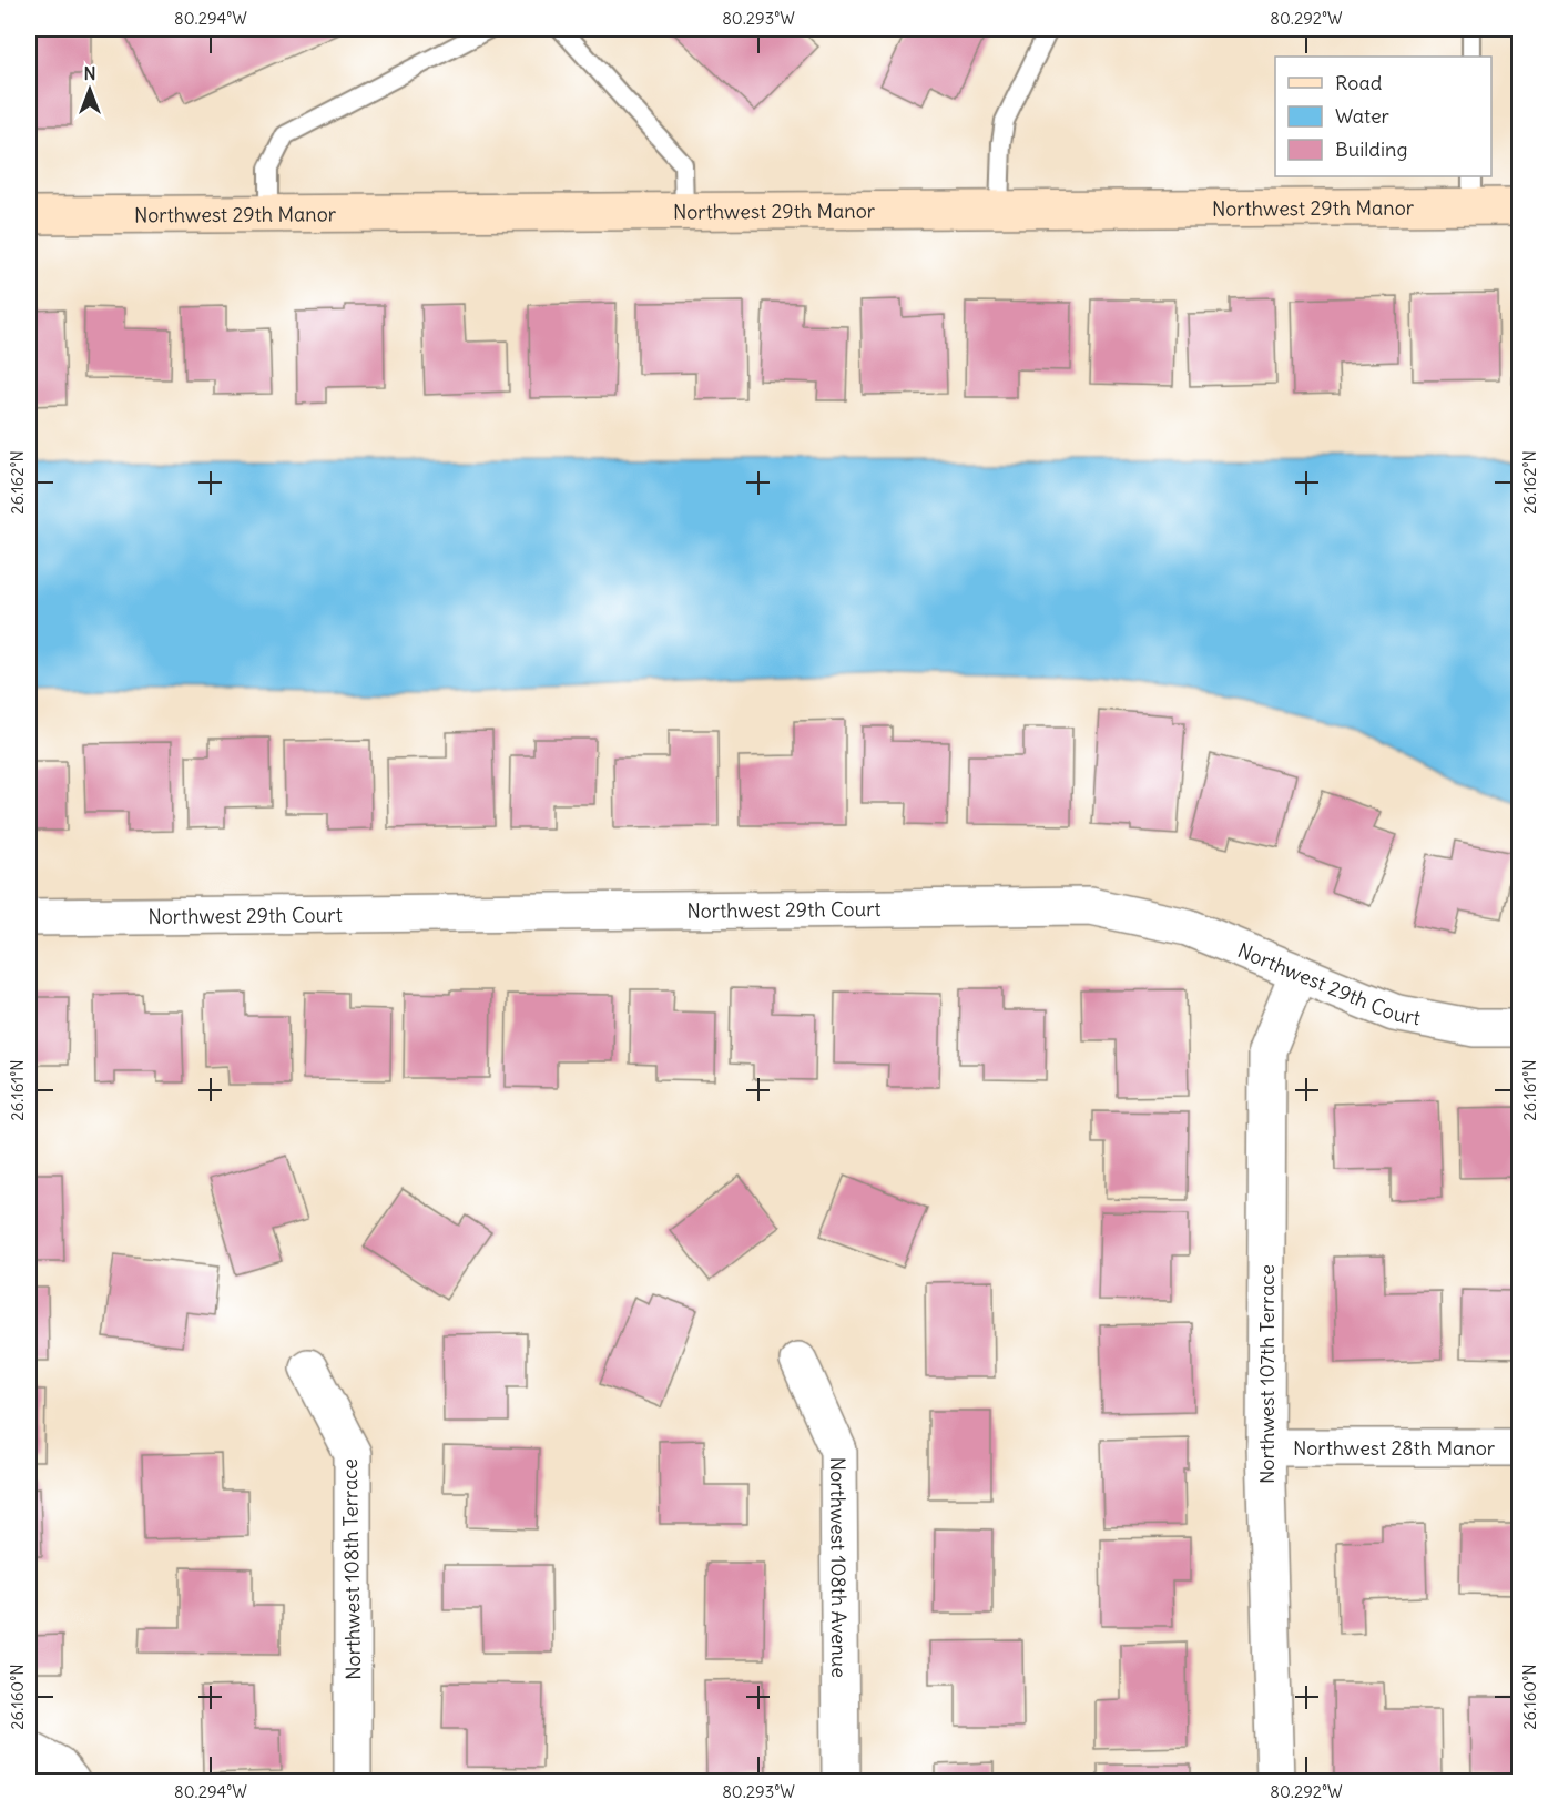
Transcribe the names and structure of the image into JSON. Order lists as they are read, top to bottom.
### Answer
{
  "streets": {
    "street": [
      "Northwest 29th Manor",
      "Northwest 29th Court",
      "Northwest 107th Terrace",
      "Northwest 28th Manor",
      "Northwest 108th Avenue",
      "Northwest 108th Terrace"
    ]
  },
  "crossings": [
    ["Northwest 29th Court", "Northwest 107th Terrace"],
    ["Northwest 107th Terrace", "Northwest 28th Manor"]
  ],
  "legend": ["Road", "Water", "Building"],
  "north": "top",
  "coordinates": [
    "80.294°W",
    "80.293°W",
    "80.292°W",
    "26.162°N",
    "26.161°N",
    "26.160°N"
  ]
}
